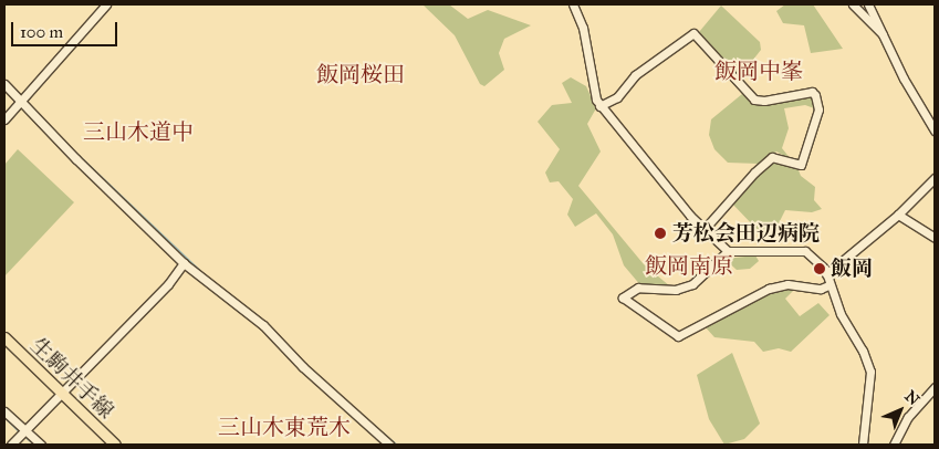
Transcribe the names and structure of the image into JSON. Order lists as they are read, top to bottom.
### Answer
{
  "streets": {
    "main road": ["生駒井手線"]
  },
  "districts": [
    "飯岡中峯",
    "飯岡桜田",
    "三山木道中",
    "飯岡南原",
    "三山木東荒木"
  ],
  "places": ["芳松会田辺病院", "飯岡"],
  "scale_bar": "100 m",
  "north": "top right"
}
